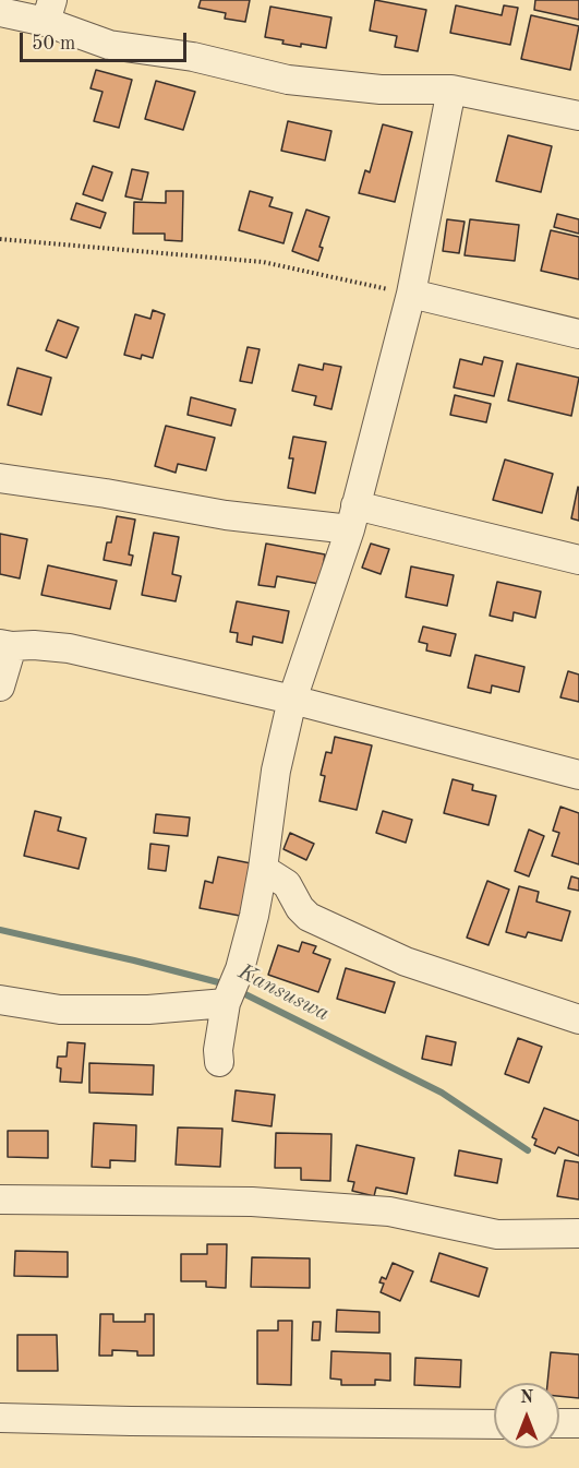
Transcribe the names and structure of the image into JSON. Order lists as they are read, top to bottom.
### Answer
{
  "water": ["Kansuswa"],
  "scale_bar": "50 m",
  "north": "top"
}
